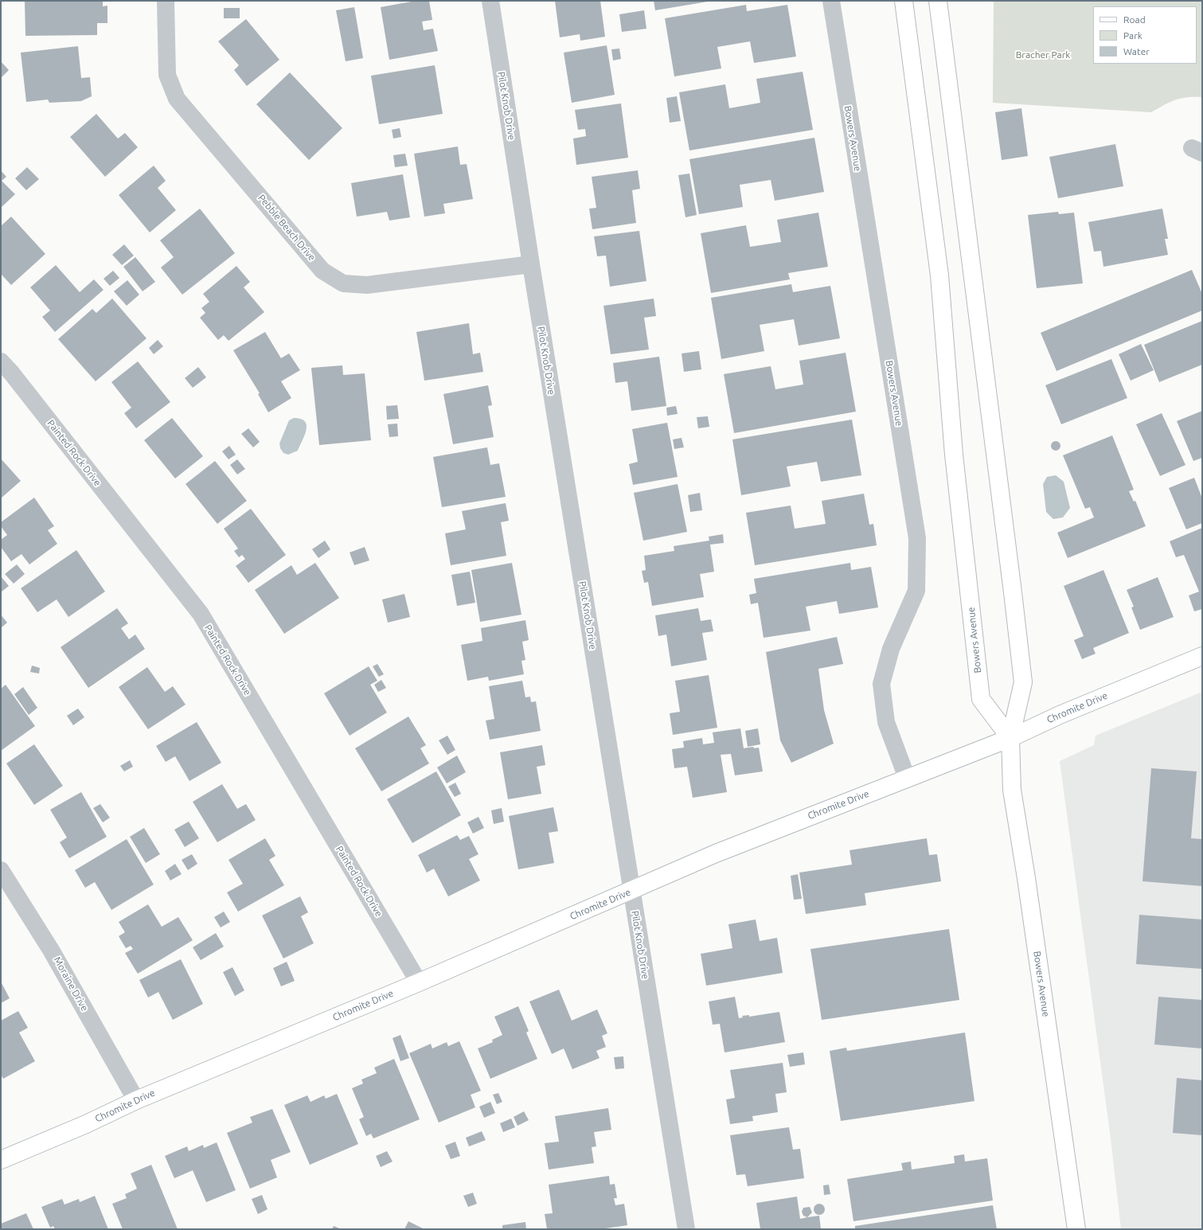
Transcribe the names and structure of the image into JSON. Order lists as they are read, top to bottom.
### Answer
{
  "streets": {
    "main road": ["Bowers Avenue", "Chromite Drive"],
    "street": [
      "Pilot Knob Drive",
      "Pebble Beach Drive",
      "Painted Rock Drive",
      "Moraine Drive"
    ]
  },
  "crossings": [
    ["Pilot Knob Drive", "Pebble Beach Drive"],
    ["Pilot Knob Drive", "Chromite Drive"],
    ["Bowers Avenue", "Chromite Drive"],
    ["Painted Rock Drive", "Chromite Drive"],
    ["Chromite Drive", "Moraine Drive"]
  ],
  "parks": ["Bracher Park"],
  "legend": ["Road", "Park", "Water"]
}
